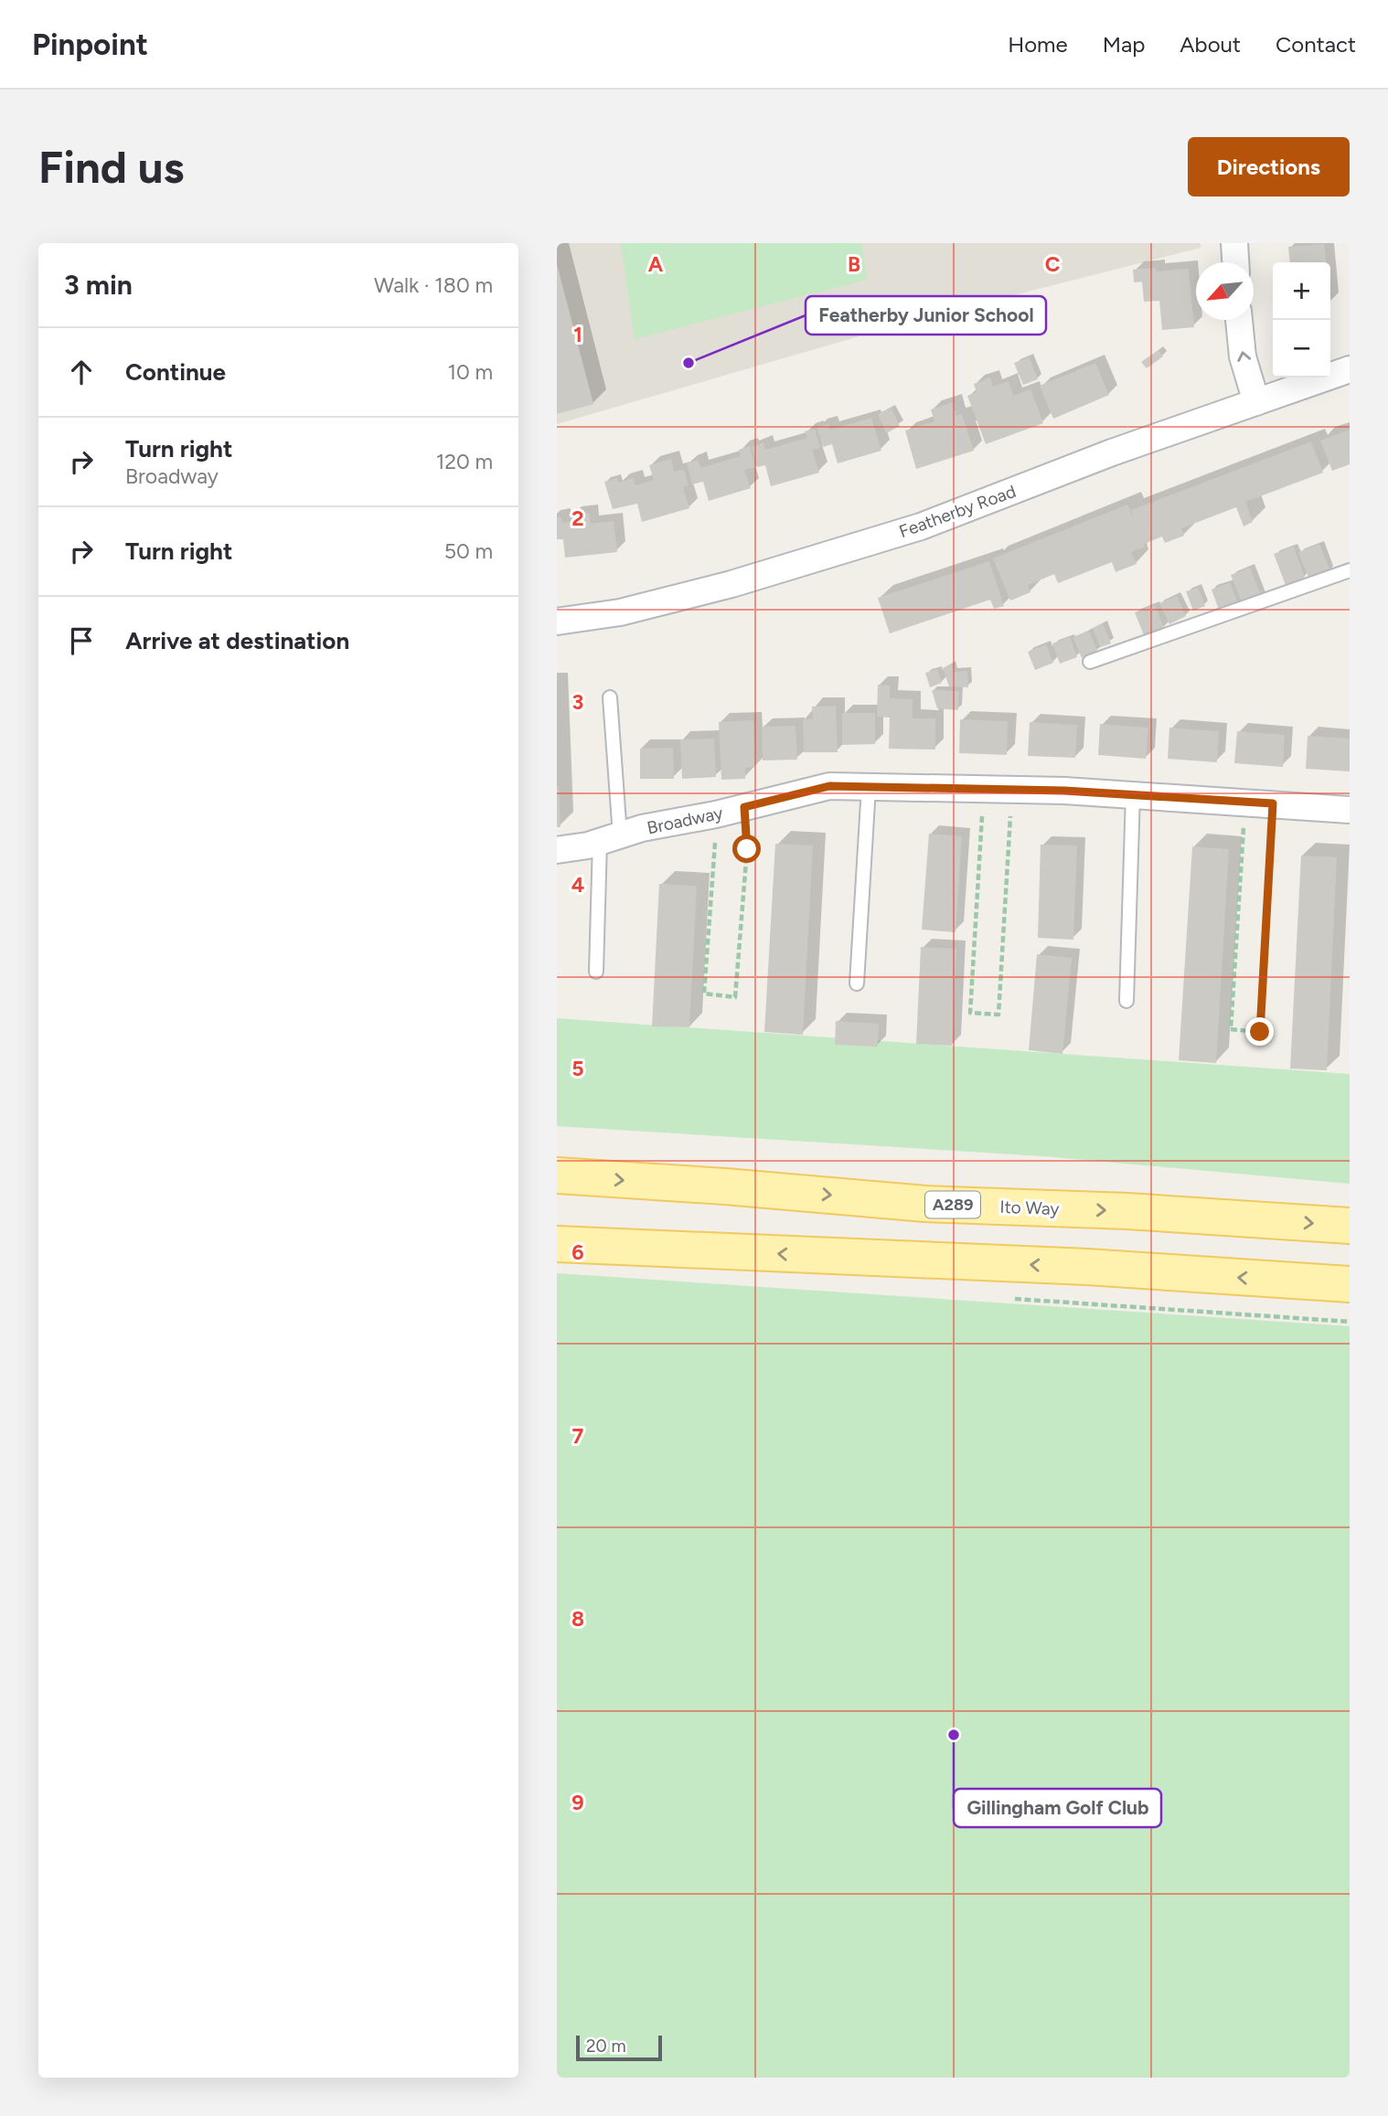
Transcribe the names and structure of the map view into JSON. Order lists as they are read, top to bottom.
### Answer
{
  "streets": {
    "main road": ["A289", "Ito Way"],
    "street": ["Featherby Road", "Broadway"]
  },
  "places": ["Featherby Junior School", "Gillingham Golf Club"],
  "scale_bar": "20 m",
  "north": "bottom left",
  "page": {
    "header": "Pinpoint",
    "nav": [
      "Home",
      "Map",
      "About",
      "Contact"
    ],
    "buttons": "Directions",
    "title": "Find us",
    "heading": ["3 min", "Walk · 180 m"],
    "map_buttons": ["+", "−"],
    "list": [
      ["Continue", "10 m"],
      ["Turn right", "Broadway", "120 m"],
      ["Turn right", "50 m"],
      "Arrive at destination"
    ],
    "scale": "20 m"
  },
  "grid": {
    "columns": ["A", "B", "C"],
    "rows": [
      "1",
      "2",
      "3",
      "4",
      "5",
      "6",
      "7",
      "8",
      "9"
    ]
  }
}
